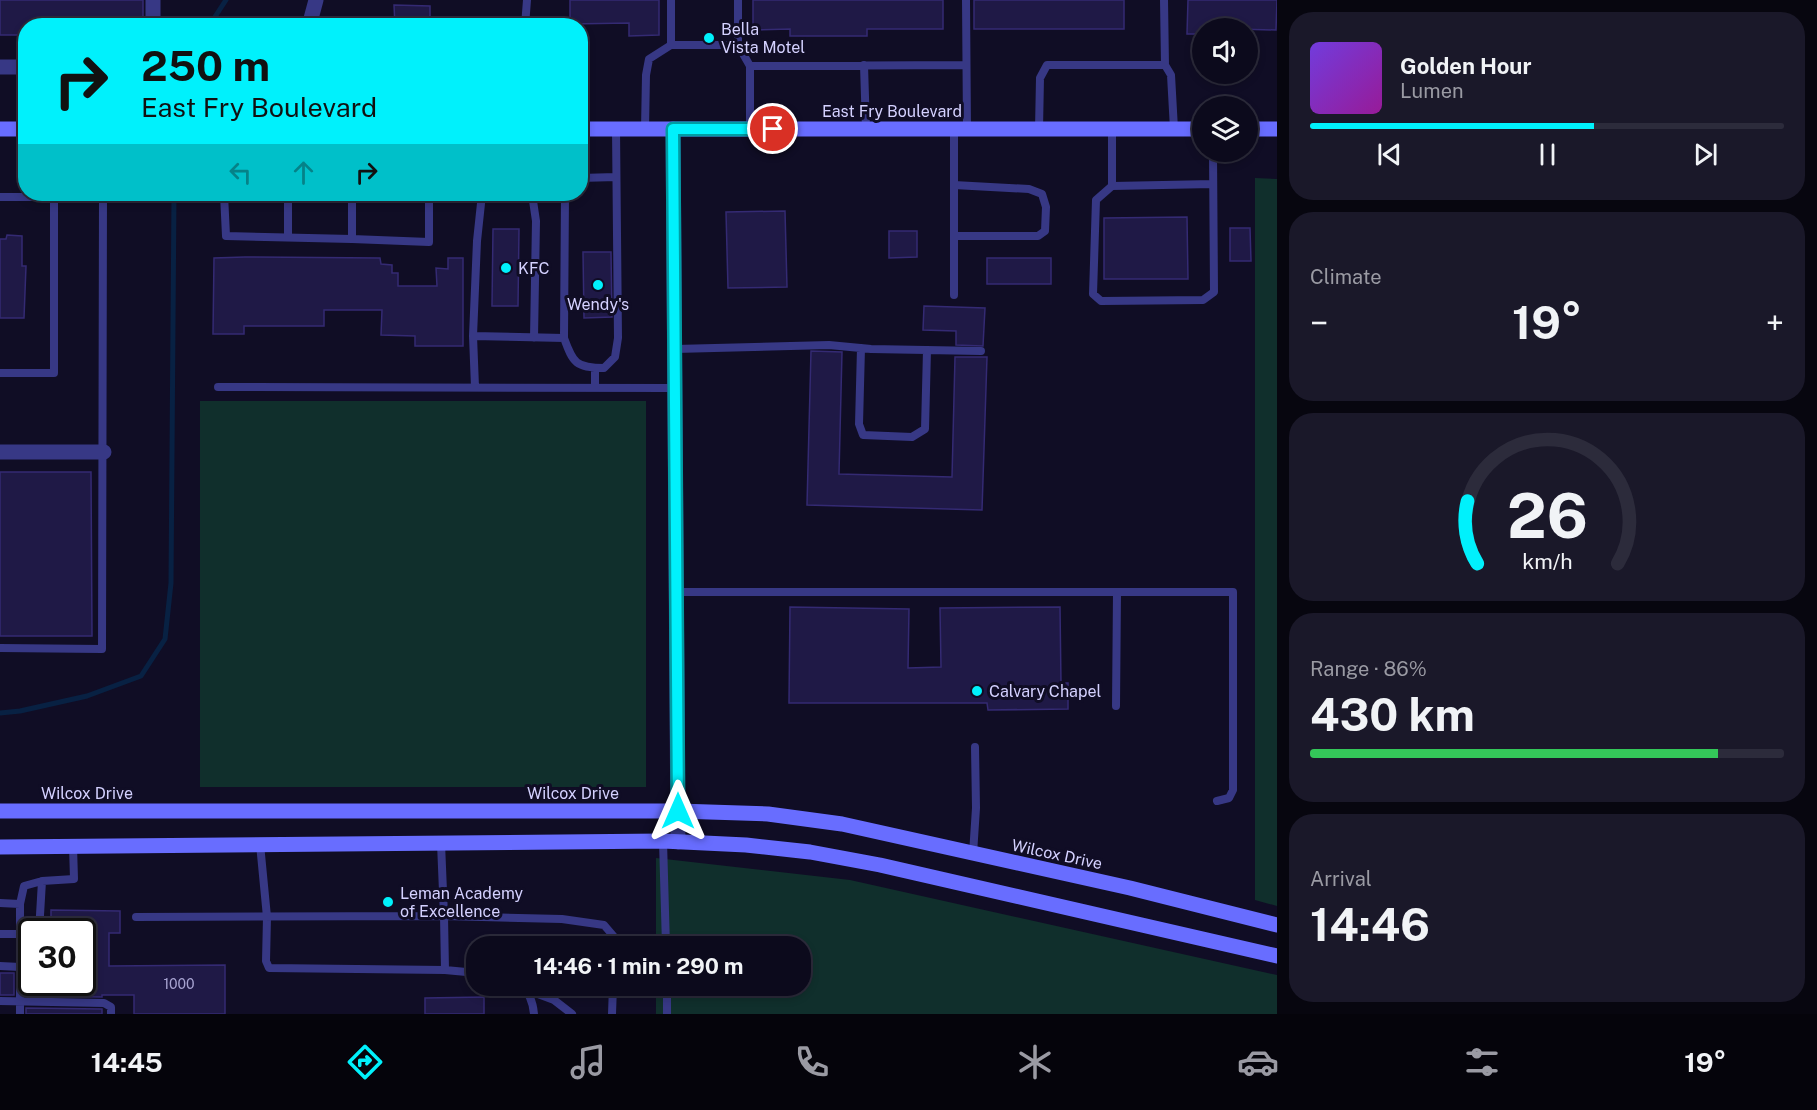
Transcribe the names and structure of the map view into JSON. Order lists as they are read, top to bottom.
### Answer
{
  "streets": {
    "street": ["East Fry Boulevard", "Wilcox Drive"]
  },
  "places": [
    "Bella Vista Motel",
    "KFC",
    "Wendy's",
    "Calvary Chapel",
    "Leman Academy of Excellence"
  ],
  "house_numbers": ["1000"],
  "page": {
    "turn": ["250 m", "East Fry Boulevard"],
    "song": ["Golden Hour", "Lumen"],
    "tile": [
      "Climate",
      ["Range · 86%", "430 km"],
      ["Arrival", "14:46"]
    ],
    "heat": ["−", "19°", "+"],
    "limit": "30",
    "trip": "14:46 · 1 min · 290 m",
    "tabs": ["14:45", "19°"],
    "gauge": ["26", "km/h"]
  }
}
